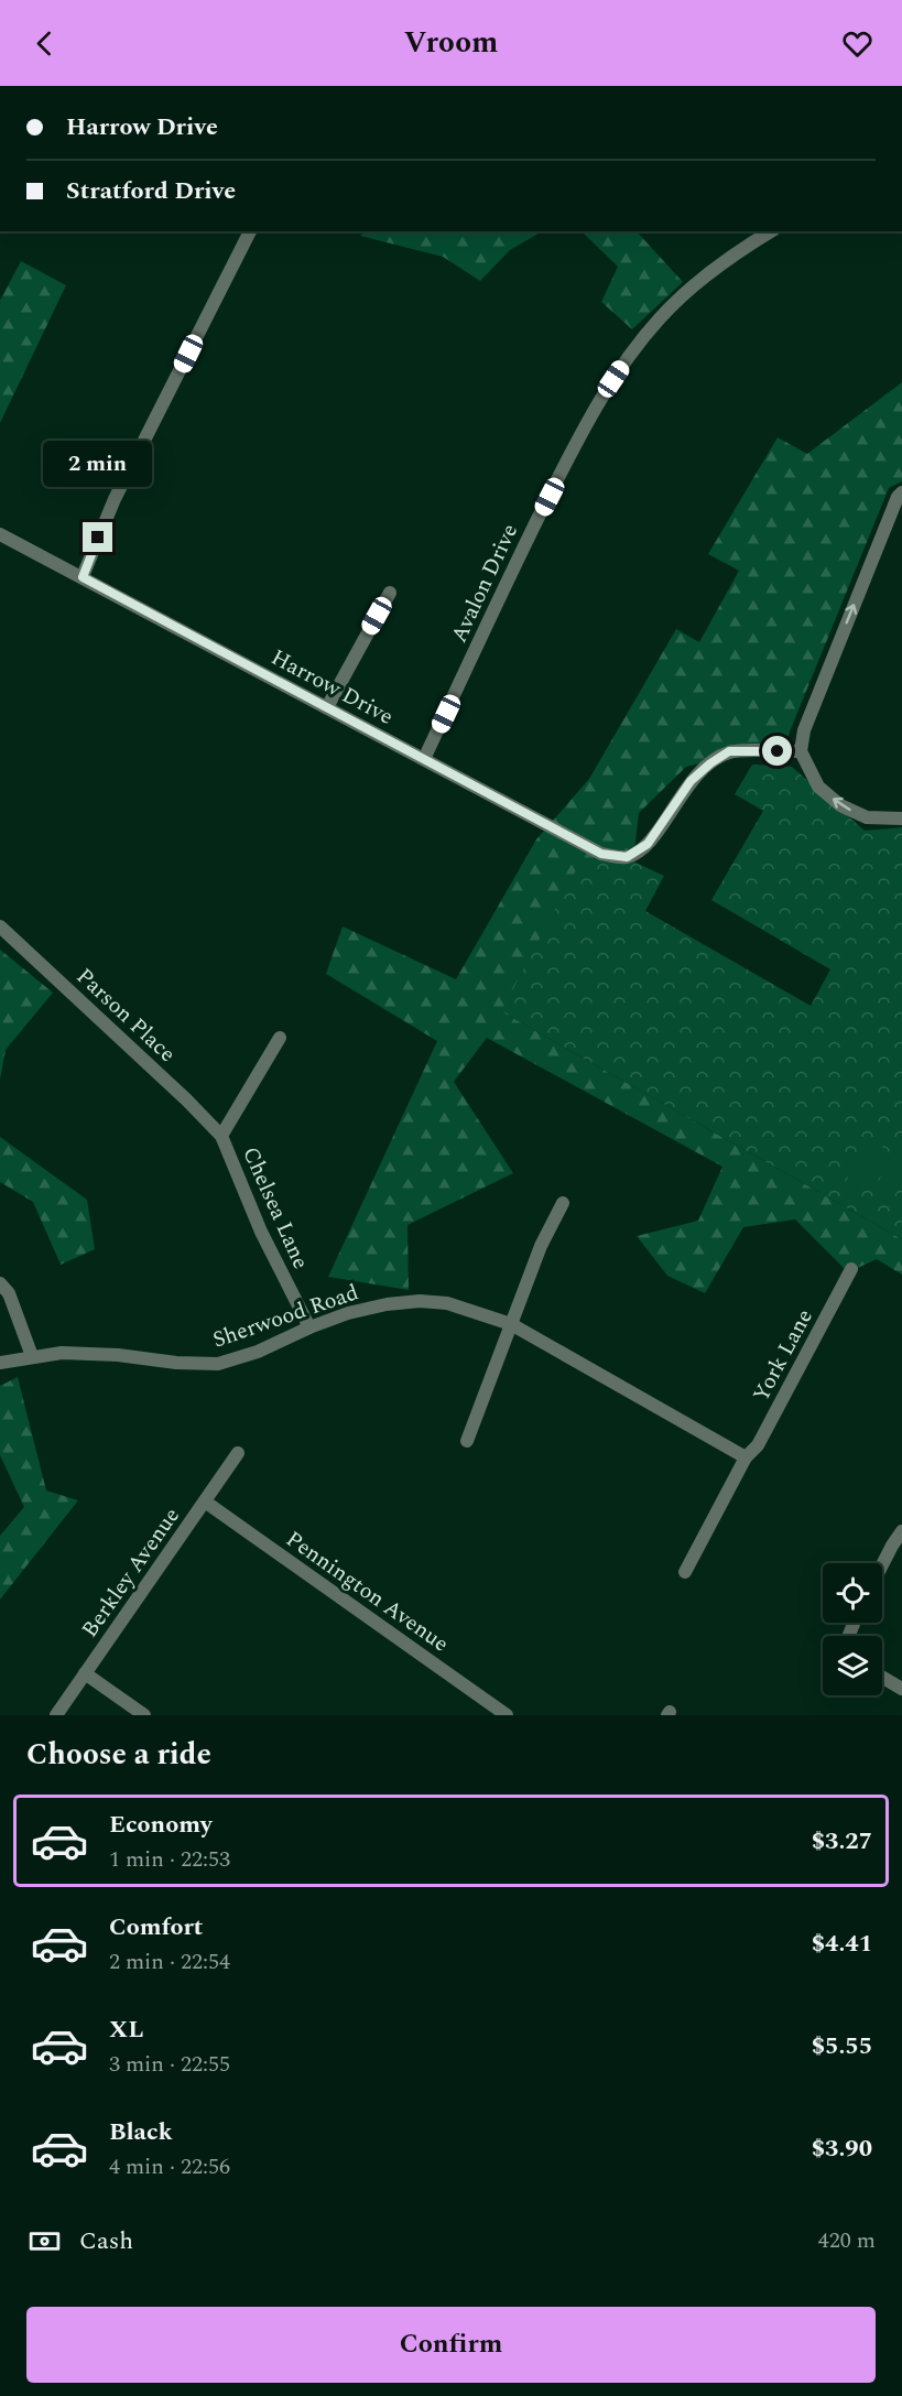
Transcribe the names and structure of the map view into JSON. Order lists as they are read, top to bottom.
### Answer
{
  "streets": {
    "street": [
      "Avalon Drive",
      "Harrow Drive",
      "Parson Place",
      "Chelsea Lane",
      "Sherwood Road",
      "York Lane",
      "Berkley Avenue",
      "Pennington Avenue"
    ]
  },
  "crossings": [
    ["Avalon Drive", "Harrow Drive"],
    ["Parson Place", "Chelsea Lane"],
    ["Chelsea Lane", "Sherwood Road"],
    ["Sherwood Road", "York Lane"],
    ["Berkley Avenue", "Pennington Avenue"]
  ],
  "page": {
    "header": "Vroom",
    "banner": ["Harrow Drive", "Stratford Drive"],
    "bubble": "2 min",
    "heading": "Choose a ride",
    "list": [
      {
        "name": "Economy",
        "note": "1 min · 22:53",
        "value": "$3.27"
      },
      {
        "name": "Comfort",
        "note": "2 min · 22:54",
        "value": "$4.41"
      },
      {
        "name": "XL",
        "note": "3 min · 22:55",
        "value": "$5.55"
      },
      {
        "name": "Black",
        "note": "4 min · 22:56",
        "value": "$3.90"
      }
    ],
    "pay": ["Cash", "420 m"],
    "buttons": "Confirm"
  }
}
